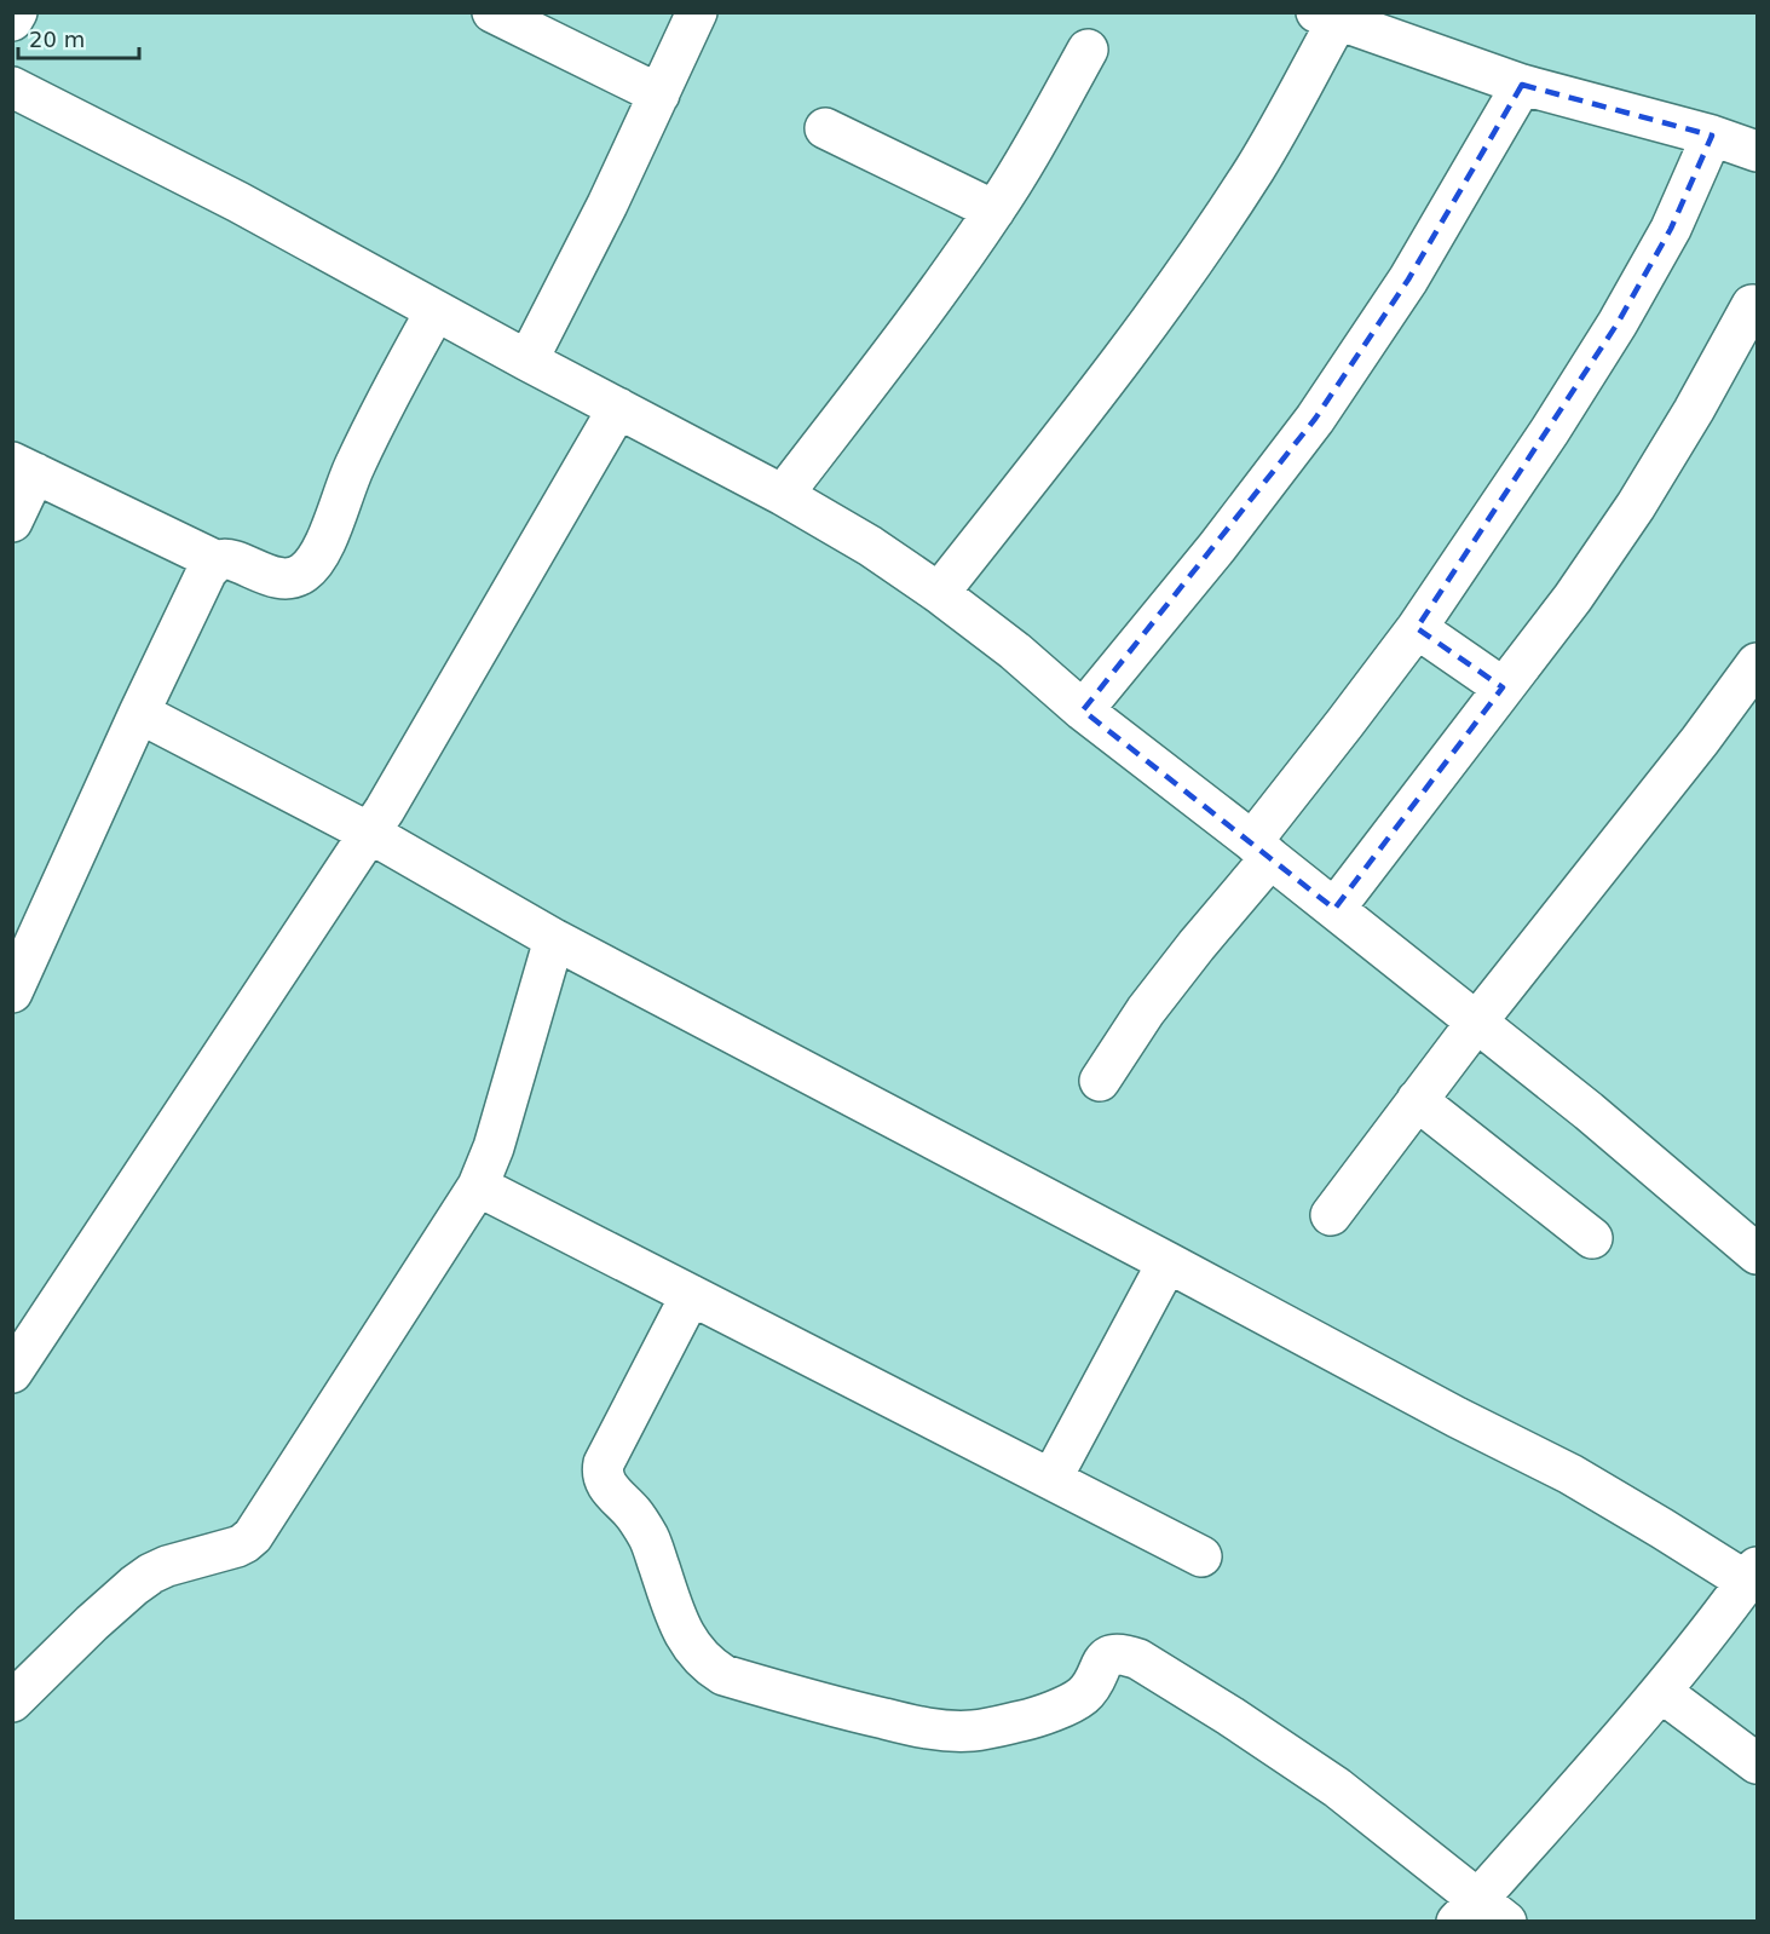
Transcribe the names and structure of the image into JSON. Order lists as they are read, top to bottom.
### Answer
{
  "scale_bar": "20 m"
}
